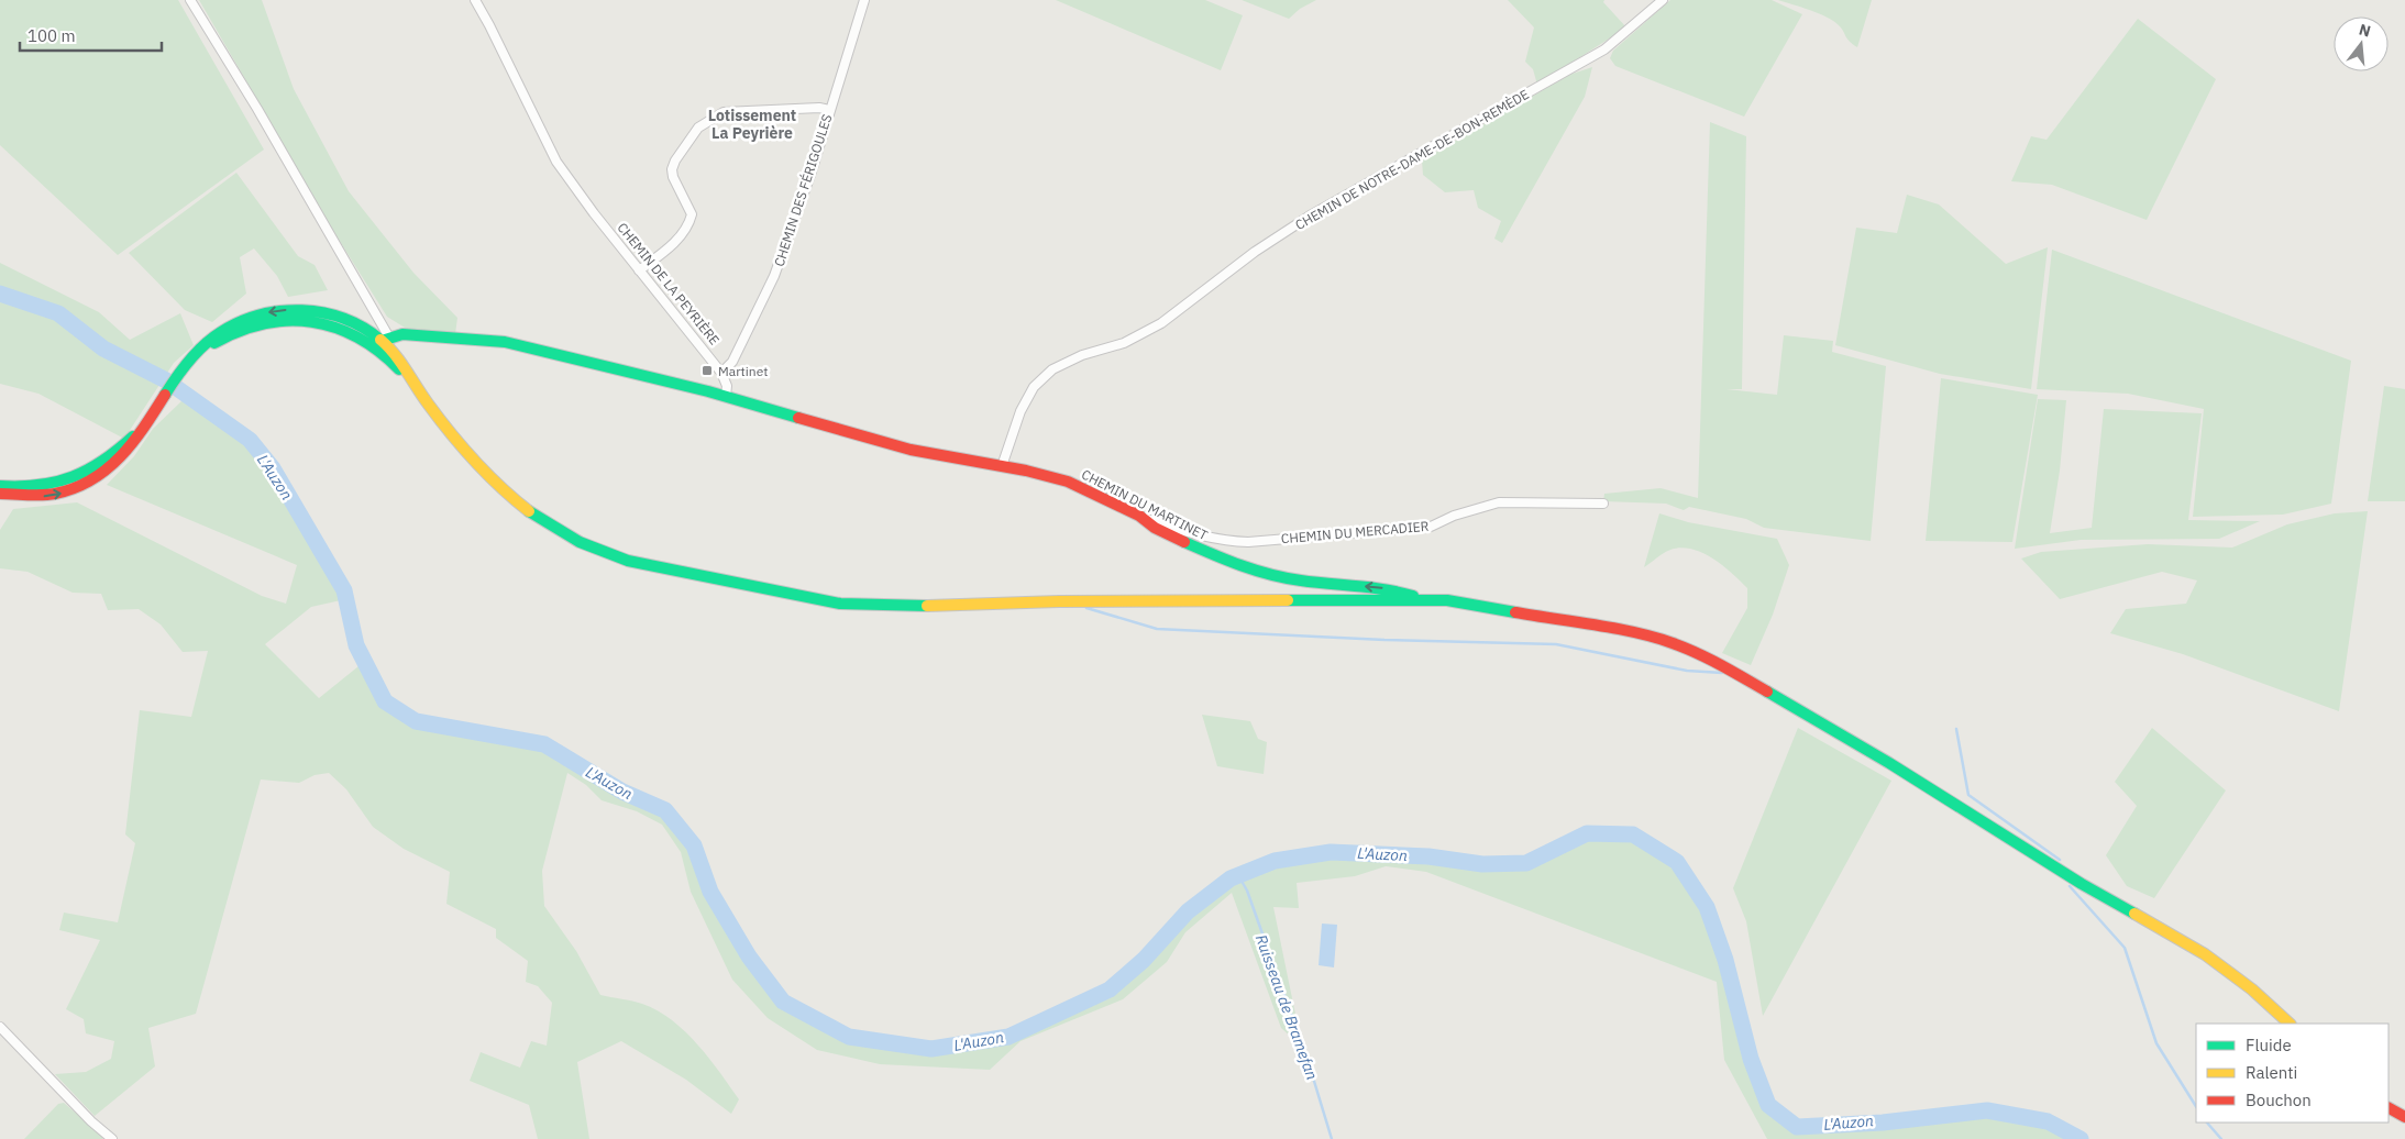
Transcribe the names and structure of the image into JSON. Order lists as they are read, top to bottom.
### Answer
{
  "streets": {
    "main road": ["CHEMIN DU MARTINET"],
    "street": [
      "CHEMIN DE NOTRE-DAME-DE-BON-REMÈDE",
      "CHEMIN DES FÉRIGOULES",
      "CHEMIN DE LA PEYRIÈRE",
      "CHEMIN DU MERCADIER"
    ]
  },
  "crossings": [
    ["CHEMIN DE NOTRE-DAME-DE-BON-REMÈDE", "CHEMIN DU MARTINET"],
    ["CHEMIN DES FÉRIGOULES", "CHEMIN DE LA PEYRIÈRE"],
    ["CHEMIN DE LA PEYRIÈRE", "CHEMIN DU MARTINET"],
    ["CHEMIN DU MARTINET", "CHEMIN DU MERCADIER"]
  ],
  "districts": ["Lotissement La Peyrière"],
  "water": ["L'Auzon", "Ruisseau de Bramefan"],
  "places": {
    "transit": ["Martinet"]
  },
  "legend": ["Fluide", "Ralenti", "Bouchon"],
  "scale_bar": "100 m",
  "north": "top"
}
